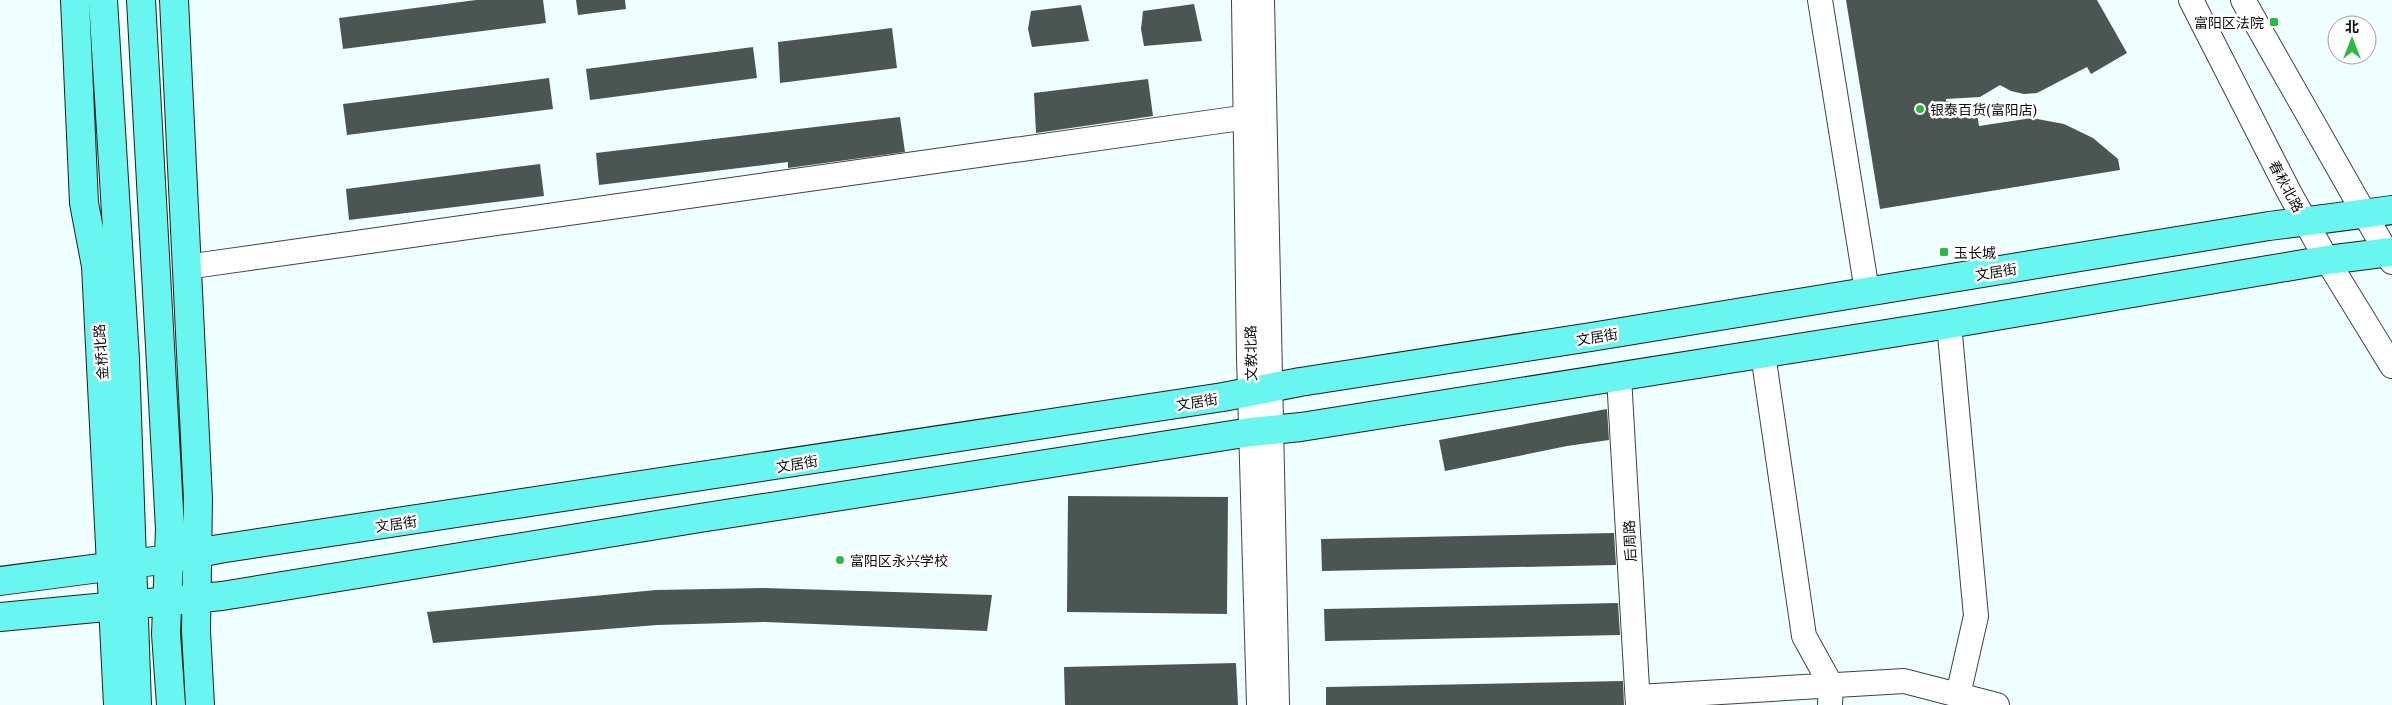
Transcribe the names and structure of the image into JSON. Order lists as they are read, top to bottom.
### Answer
{
  "streets": {
    "main road": ["文居街", "金桥北路"],
    "street": ["春秋北路", "文教北路", "后周路"]
  },
  "crossings": [
    ["春秋北路", "文居街"],
    ["文居街", "金桥北路"],
    ["文居街", "文教北路"]
  ],
  "places": {
    "transit": ["富阳区法院", "玉长城"],
    "other": ["银泰百货(富阳店)", "富阳区永兴学校"]
  },
  "north": "top"
}
